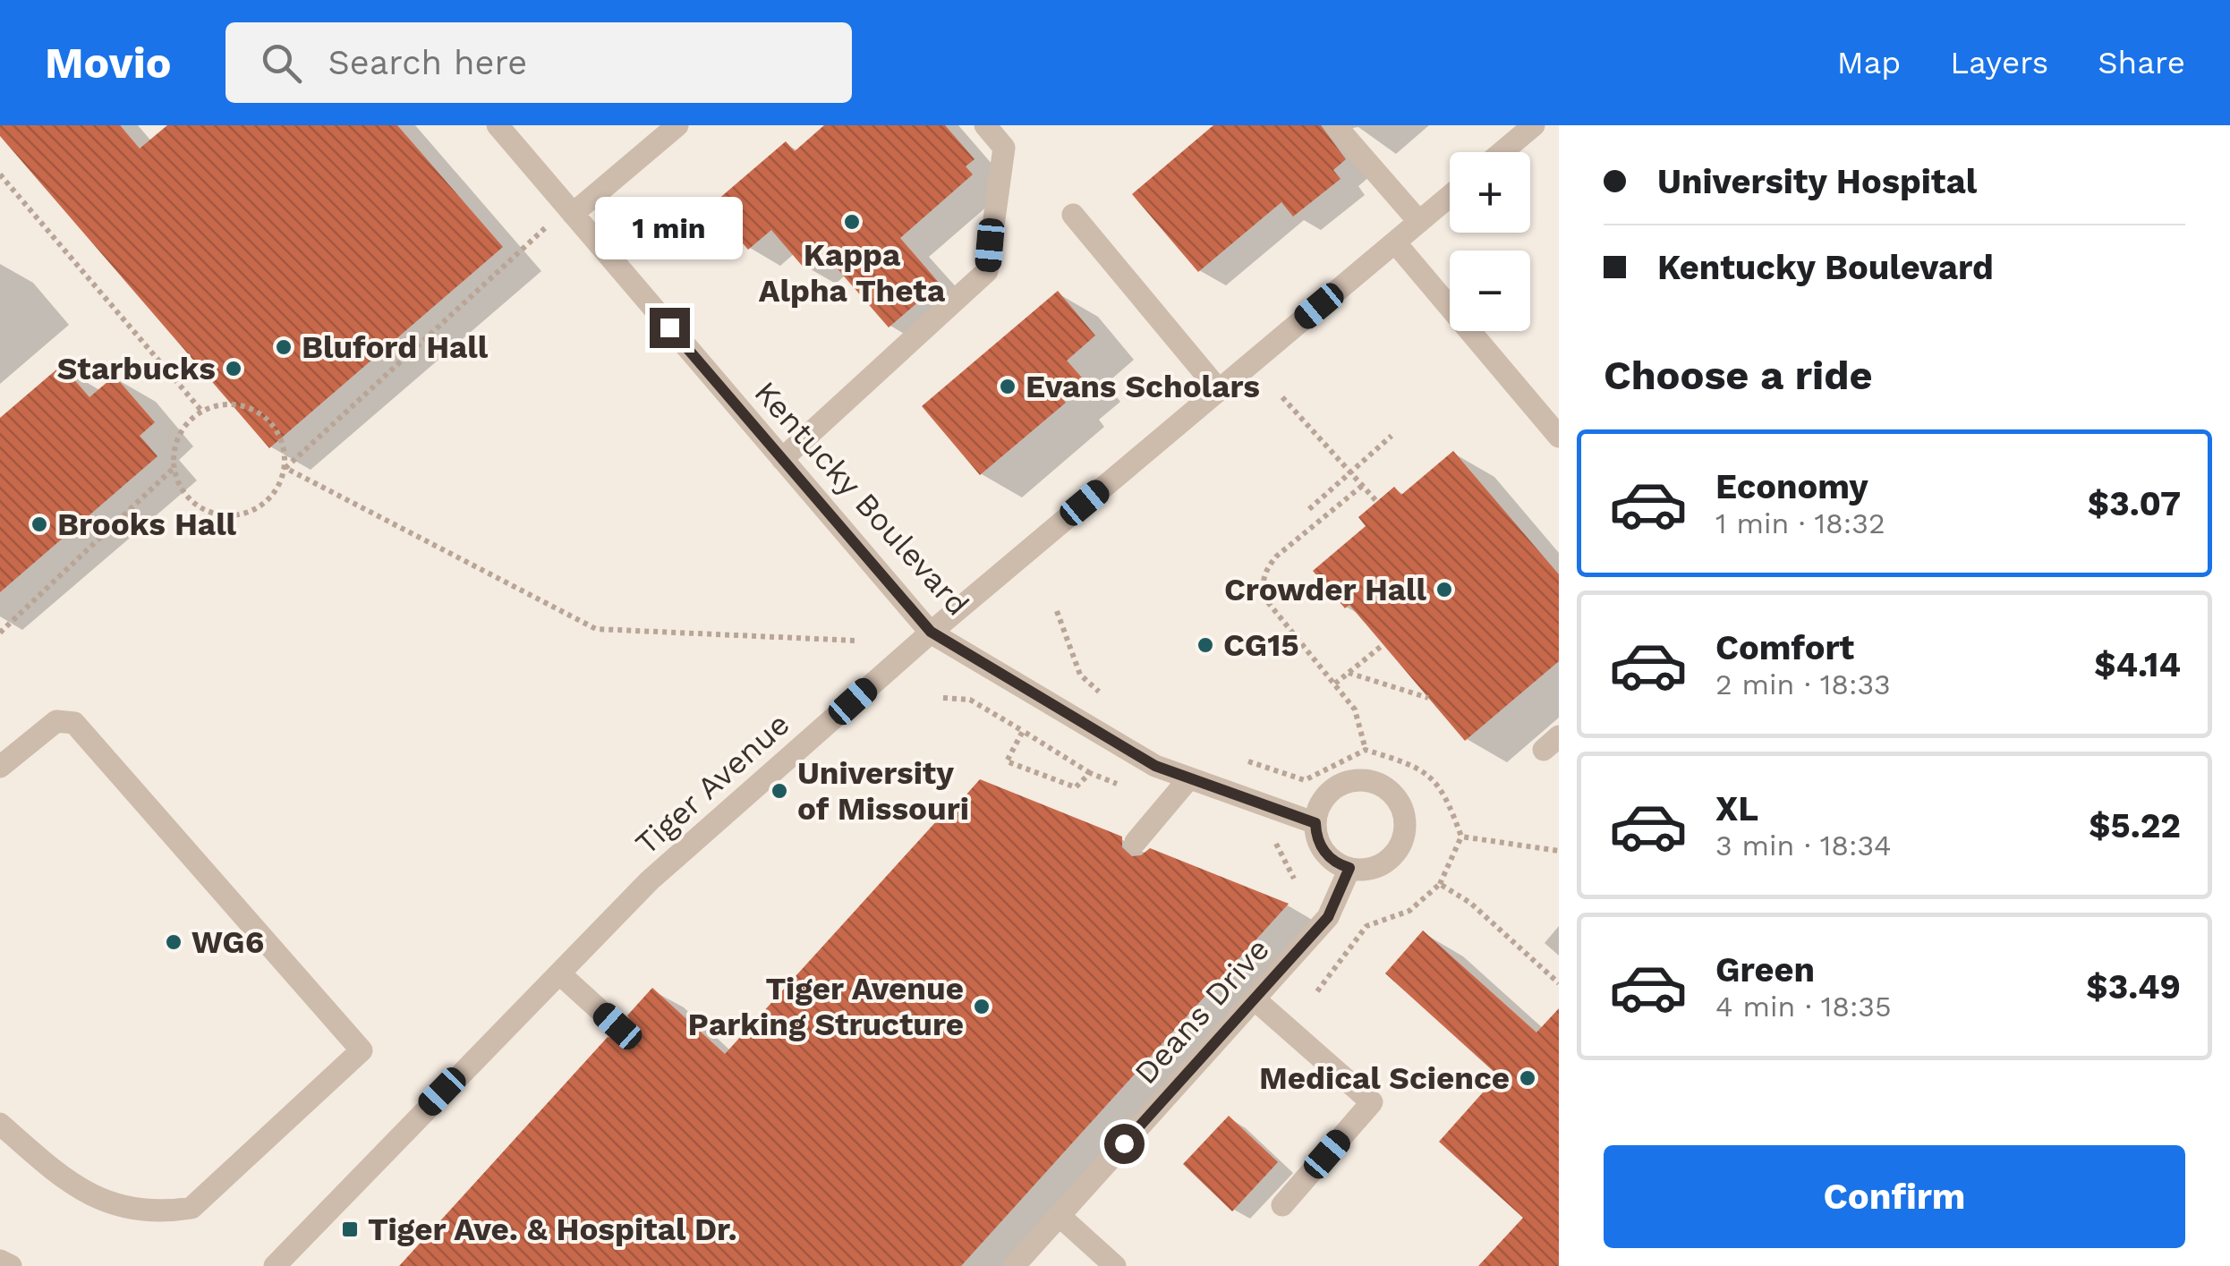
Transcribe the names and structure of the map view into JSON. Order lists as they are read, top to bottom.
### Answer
{
  "streets": {
    "street": ["Kentucky Boulevard", "Tiger Avenue", "Deans Drive"]
  },
  "crossings": [
    ["Kentucky Boulevard", "Tiger Avenue"],
    ["Kentucky Boulevard", "Deans Drive"]
  ],
  "places": {
    "other": [
      "Kappa Alpha Theta",
      "Bluford Hall",
      "Starbucks",
      "Evans Scholars",
      "Brooks Hall",
      "Crowder Hall",
      "CG15",
      "University of Missouri",
      "WG6",
      "Tiger Avenue Parking Structure",
      "Medical Science"
    ],
    "transit": ["Tiger Ave. & Hospital Dr."]
  },
  "page": {
    "header": "Movio",
    "search": "Search here",
    "nav": ["Map", "Layers", "Share"],
    "banner": ["University Hospital", "Kentucky Boulevard"],
    "map_buttons": ["+", "−"],
    "bubble": "1 min",
    "heading": "Choose a ride",
    "list": [
      {
        "name": "Economy",
        "note": "1 min · 18:32",
        "value": "$3.07"
      },
      {
        "name": "Comfort",
        "note": "2 min · 18:33",
        "value": "$4.14"
      },
      {
        "name": "XL",
        "note": "3 min · 18:34",
        "value": "$5.22"
      },
      {
        "name": "Green",
        "note": "4 min · 18:35",
        "value": "$3.49"
      }
    ],
    "buttons": "Confirm"
  }
}
